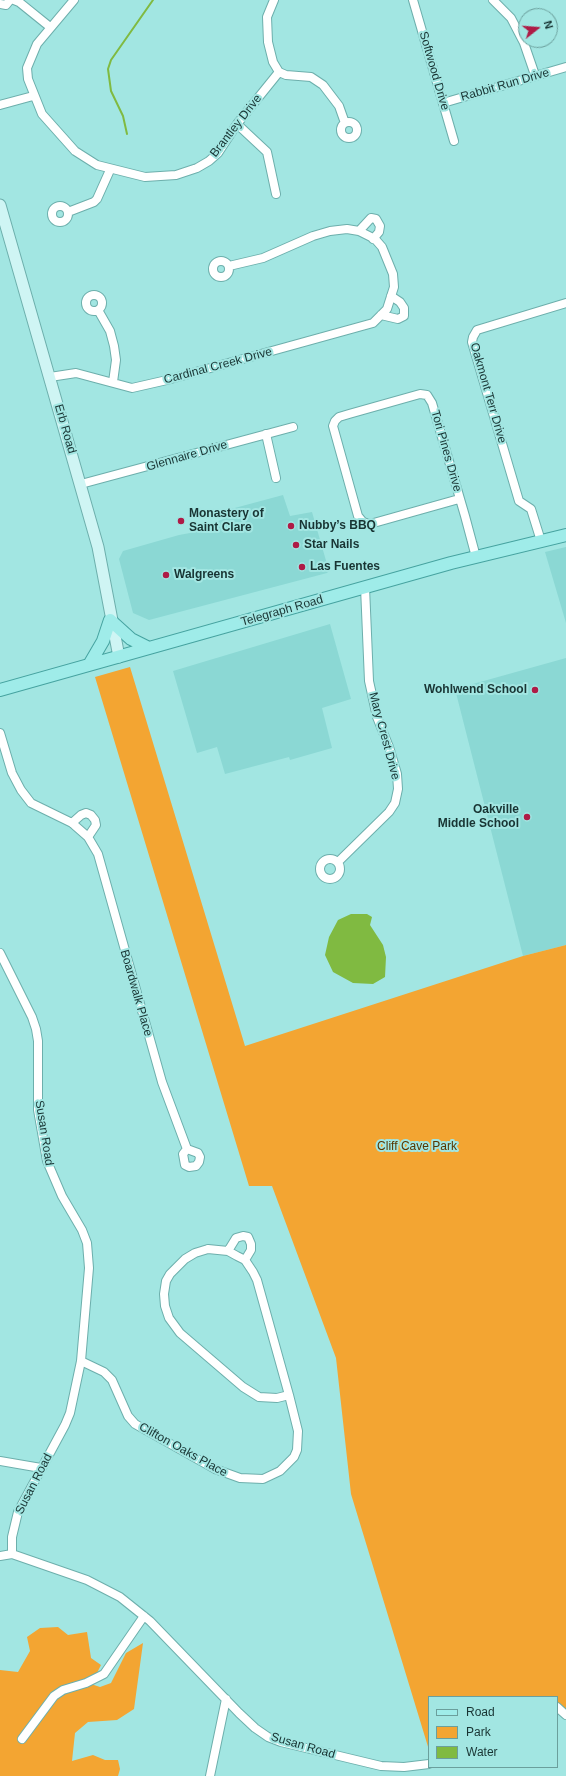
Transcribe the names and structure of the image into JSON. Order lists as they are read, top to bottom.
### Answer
{
  "streets": {
    "main road": ["Telegraph Road"],
    "street": [
      "Softwood Drive",
      "Rabbit Run Drive",
      "Brantley Drive",
      "Cardinal Creek Drive",
      "Oakmont Terr Drive",
      "Erb Road",
      "Tori Pines Drive",
      "Glennaire Drive",
      "Mary Crest Drive",
      "Boardwalk Place",
      "Susan Road",
      "Clifton Oaks Place"
    ]
  },
  "crossings": [
    ["Softwood Drive", "Rabbit Run Drive"],
    ["Cardinal Creek Drive", "Erb Road"],
    ["Oakmont Terr Drive", "Telegraph Road"],
    ["Erb Road", "Glennaire Drive"],
    ["Erb Road", "Telegraph Road"],
    ["Tori Pines Drive", "Telegraph Road"],
    ["Telegraph Road", "Mary Crest Drive"],
    ["Susan Road", "Clifton Oaks Place"]
  ],
  "parks": ["Cliff Cave Park"],
  "places": [
    "Monastery of Saint Clare",
    "Nubby’s BBQ",
    "Star Nails",
    "Las Fuentes",
    "Walgreens",
    "Wohlwend School",
    "Oakville Middle School"
  ],
  "legend": ["Road", "Park", "Water"],
  "north": "right"
}
